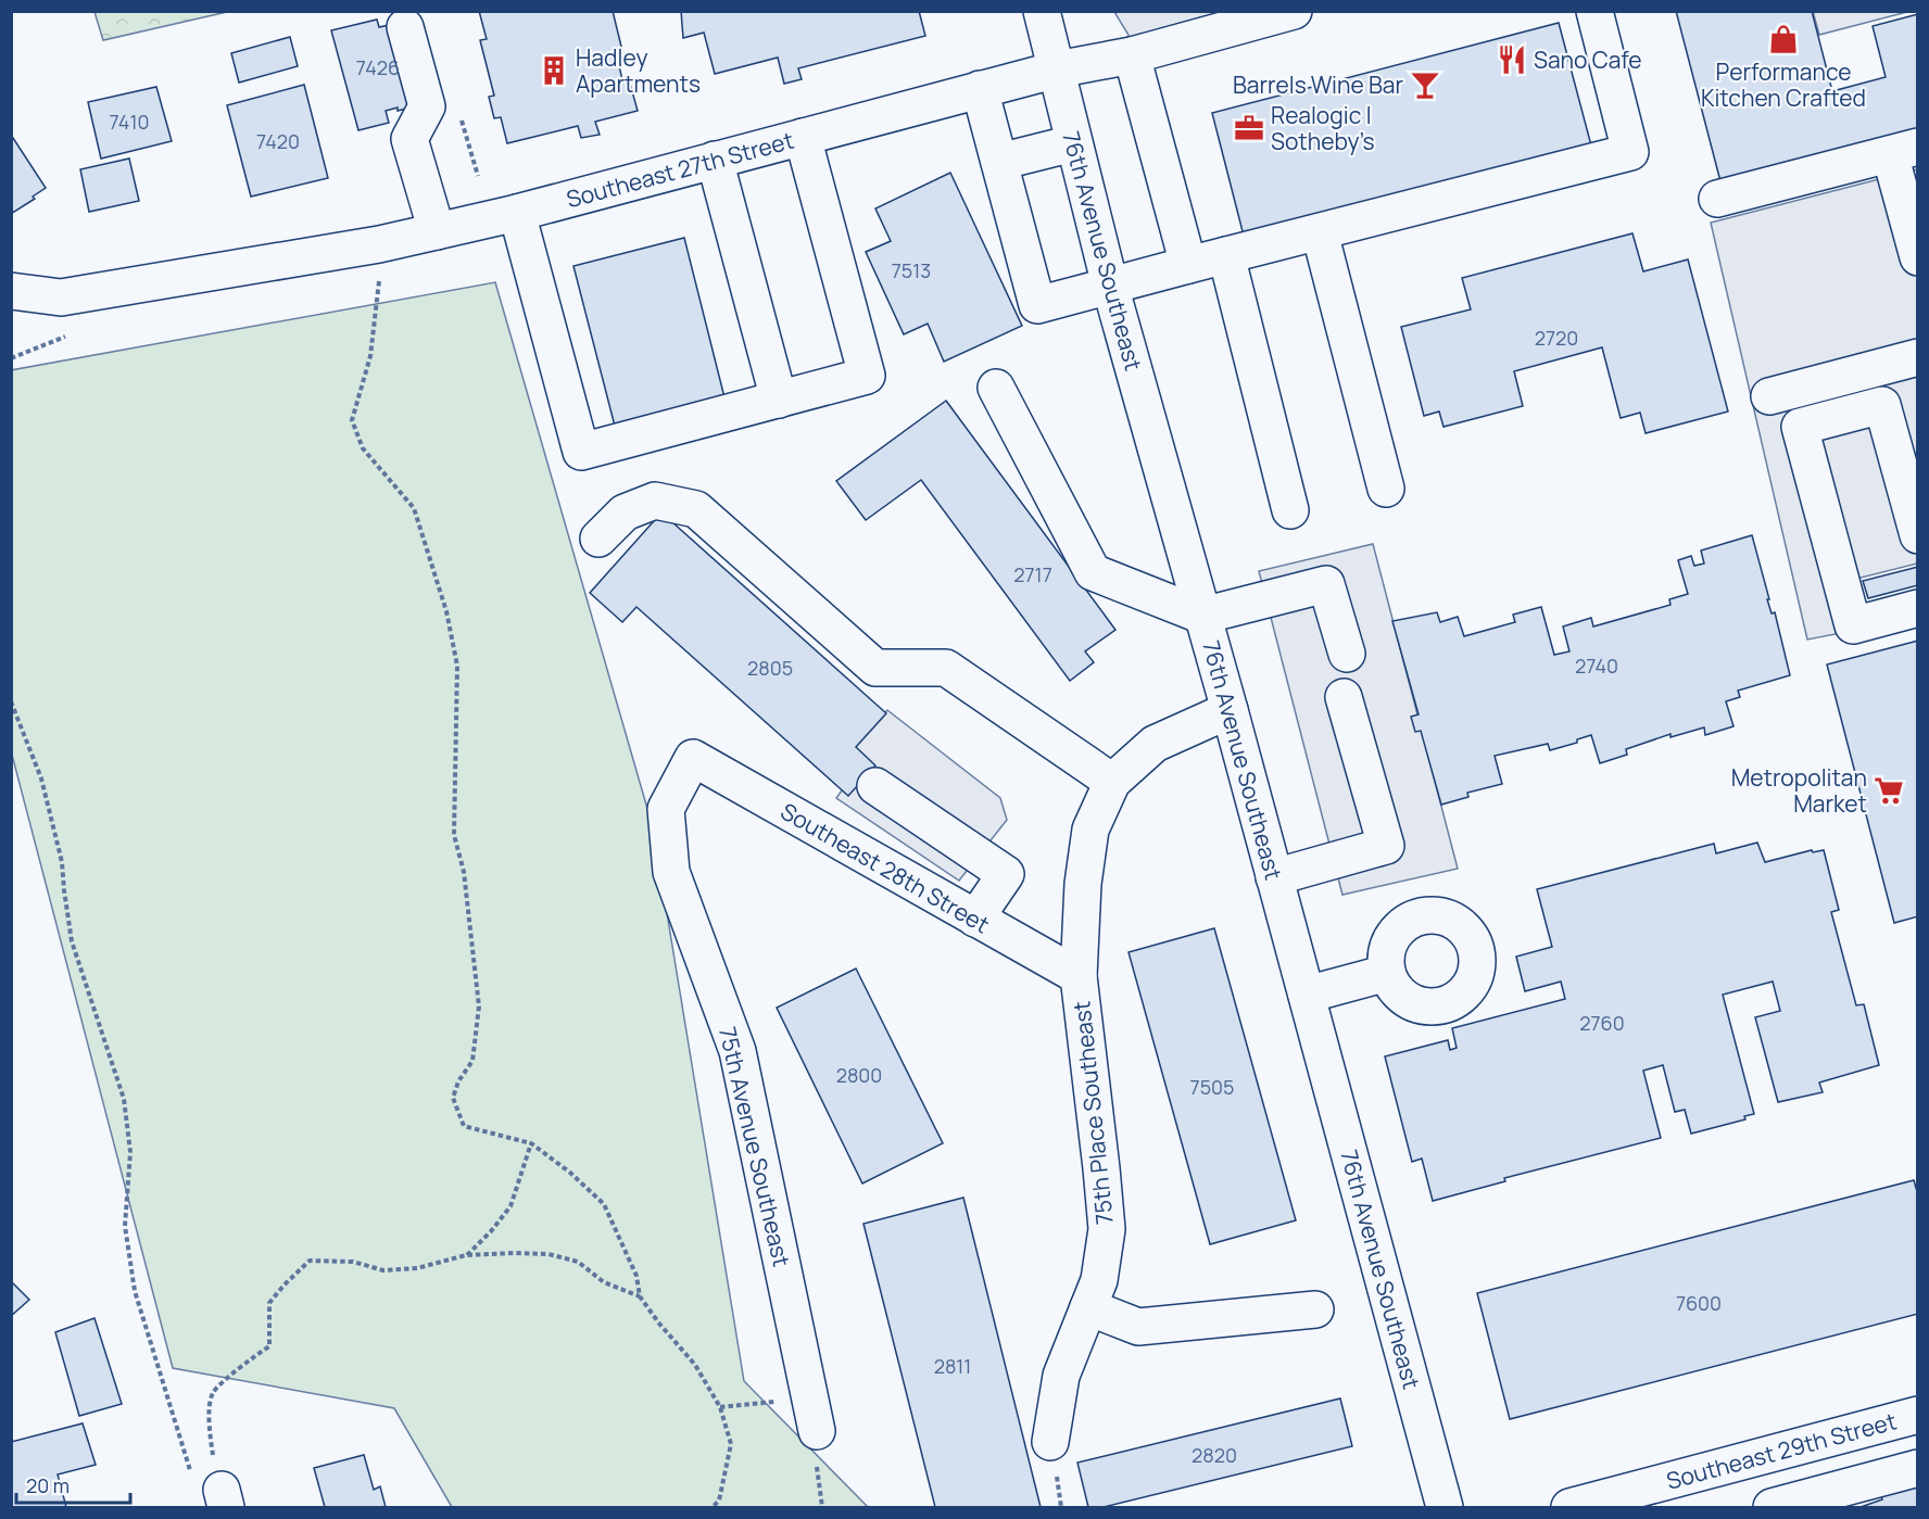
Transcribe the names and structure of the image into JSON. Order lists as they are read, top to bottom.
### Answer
{
  "streets": {
    "street": [
      "Southeast 27th Street",
      "76th Avenue Southeast",
      "Southeast 28th Street",
      "75th Place Southeast",
      "75th Avenue Southeast",
      "Southeast 29th Street"
    ]
  },
  "crossings": [
    ["Southeast 27th Street", "76th Avenue Southeast"],
    ["Southeast 28th Street", "75th Place Southeast"],
    ["Southeast 28th Street", "75th Avenue Southeast"]
  ],
  "places": {
    "shop": ["Performance Kitchen Crafted"],
    "restaurant": ["Sano Cafe"],
    "building": ["Hadley Apartments"],
    "bar": ["Barrels Wine Bar"],
    "office": ["Realogic | Sotheby’s"],
    "supermarket": ["Metropolitan Market"]
  },
  "house_numbers": [
    "7426",
    "7410",
    "7420",
    "7513",
    "2720",
    "2717",
    "2740",
    "2805",
    "2760",
    "2800",
    "7505",
    "7600",
    "2811",
    "2820"
  ],
  "scale_bar": "20 m"
}
